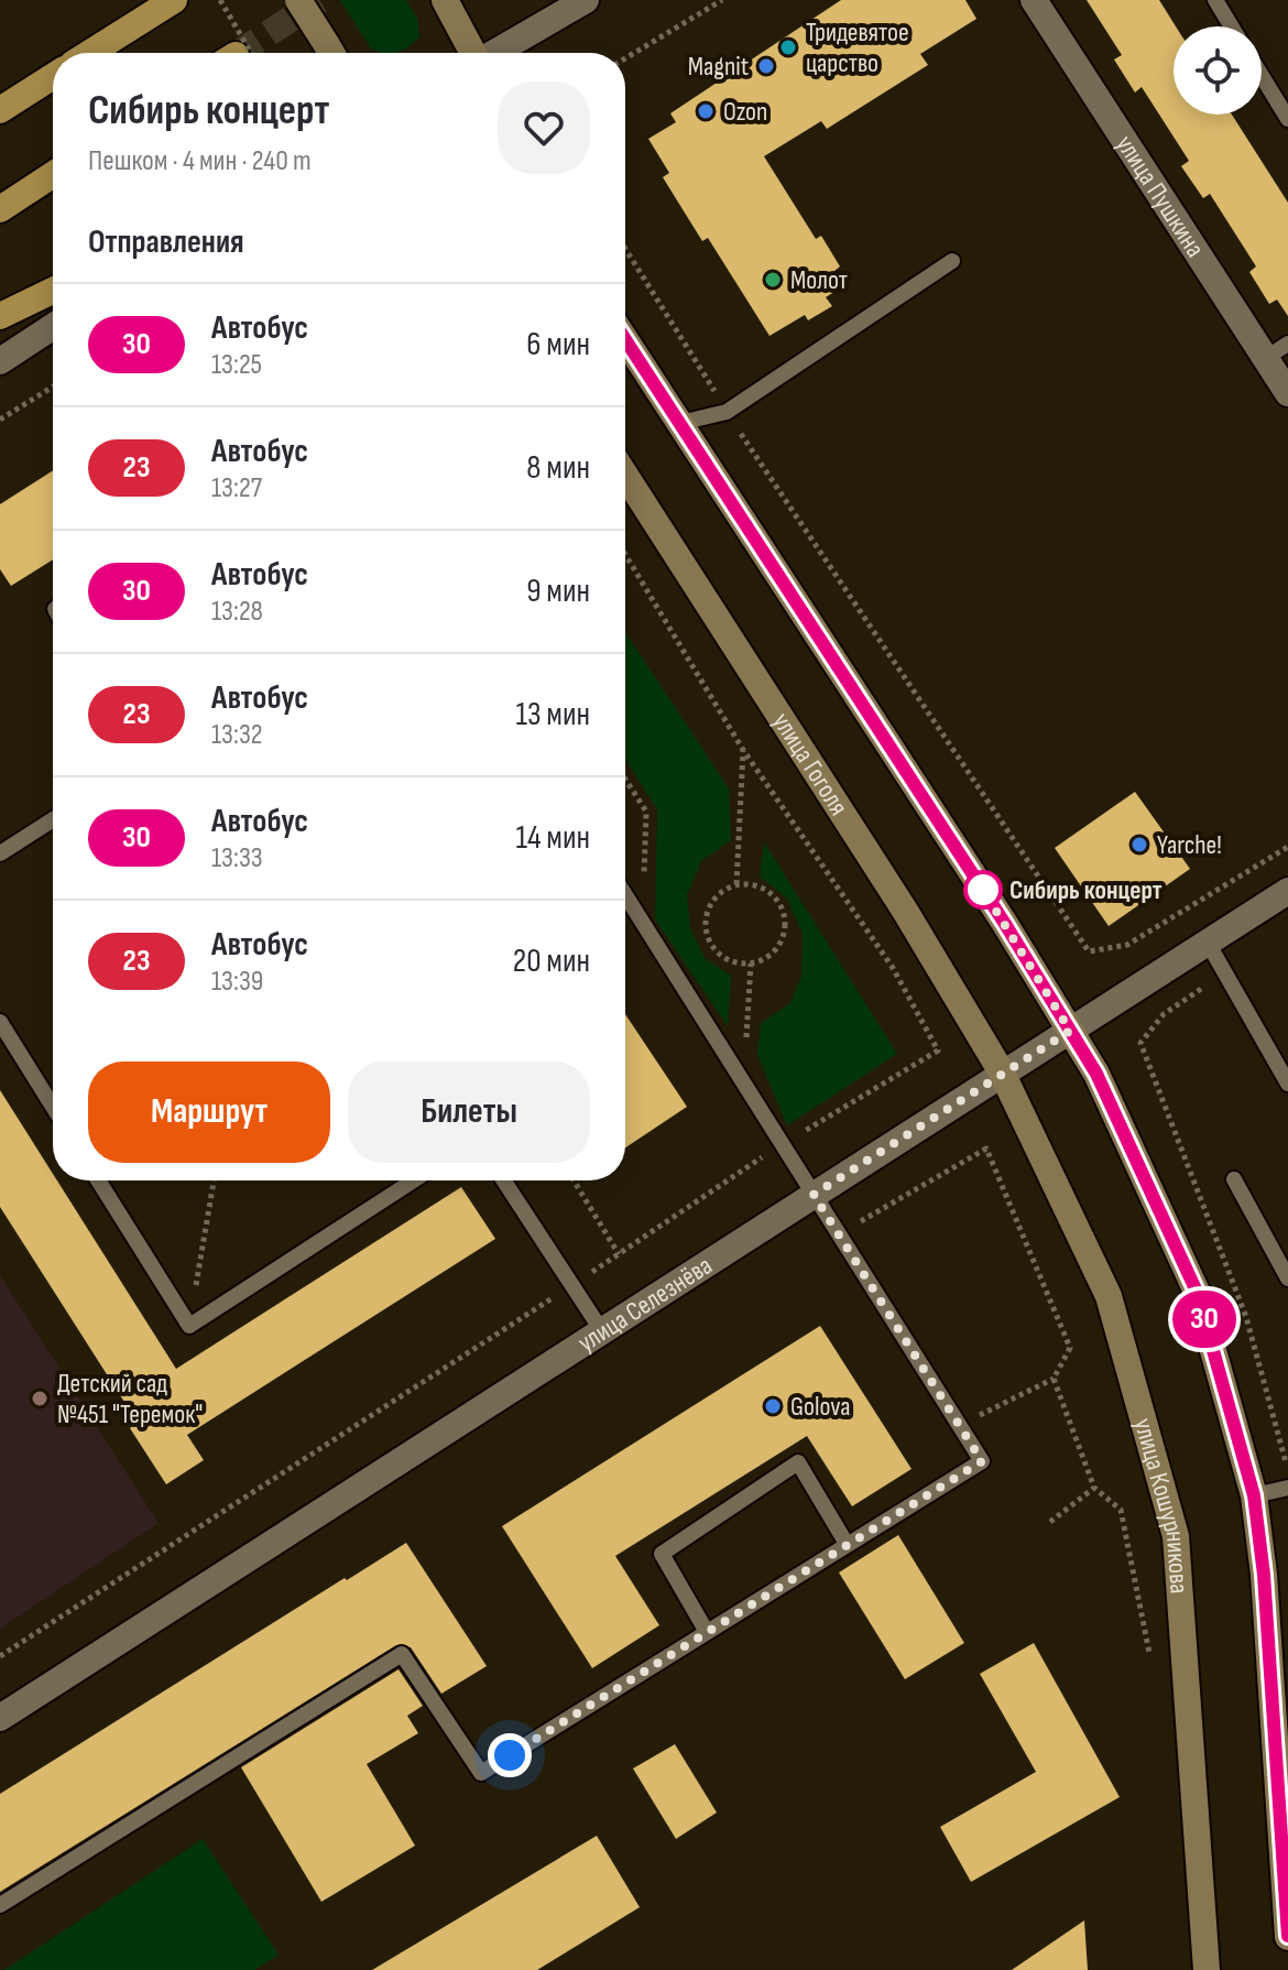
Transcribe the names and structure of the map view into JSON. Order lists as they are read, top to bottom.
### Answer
{
  "streets": {
    "main road": ["улица Гоголя", "улица Кошурникова"],
    "street": ["улица Пушкина", "улица Селезнёва"]
  },
  "crossings": [
    ["улица Гоголя", "улица Селезнёва"],
    ["улица Гоголя", "улица Кошурникова"],
    ["улица Селезнёва", "улица Кошурникова"]
  ],
  "places": [
    "Тридевятое царство",
    "Magnit",
    "Ozon",
    "Молот",
    "Yarche!",
    "Сибирь концерт",
    "Детский сад №451 \"Теремок\"",
    "Golova"
  ],
  "lines": ["bus line 30"],
  "page": {
    "on_map": "30",
    "heading": [
      ["Сибирь концерт", "Пешком · 4 мин · 240 m"],
      "Отправления"
    ],
    "list": [
      {
        "mark": "30",
        "name": "Автобус",
        "note": "13:25",
        "value": "6 мин"
      },
      {
        "mark": "23",
        "name": "Автобус",
        "note": "13:27",
        "value": "8 мин"
      },
      {
        "mark": "30",
        "name": "Автобус",
        "note": "13:28",
        "value": "9 мин"
      },
      {
        "mark": "23",
        "name": "Автобус",
        "note": "13:32",
        "value": "13 мин"
      },
      {
        "mark": "30",
        "name": "Автобус",
        "note": "13:33",
        "value": "14 мин"
      },
      {
        "mark": "23",
        "name": "Автобус",
        "note": "13:39",
        "value": "20 мин"
      }
    ],
    "buttons": ["Маршрут", "Билеты"]
  }
}
